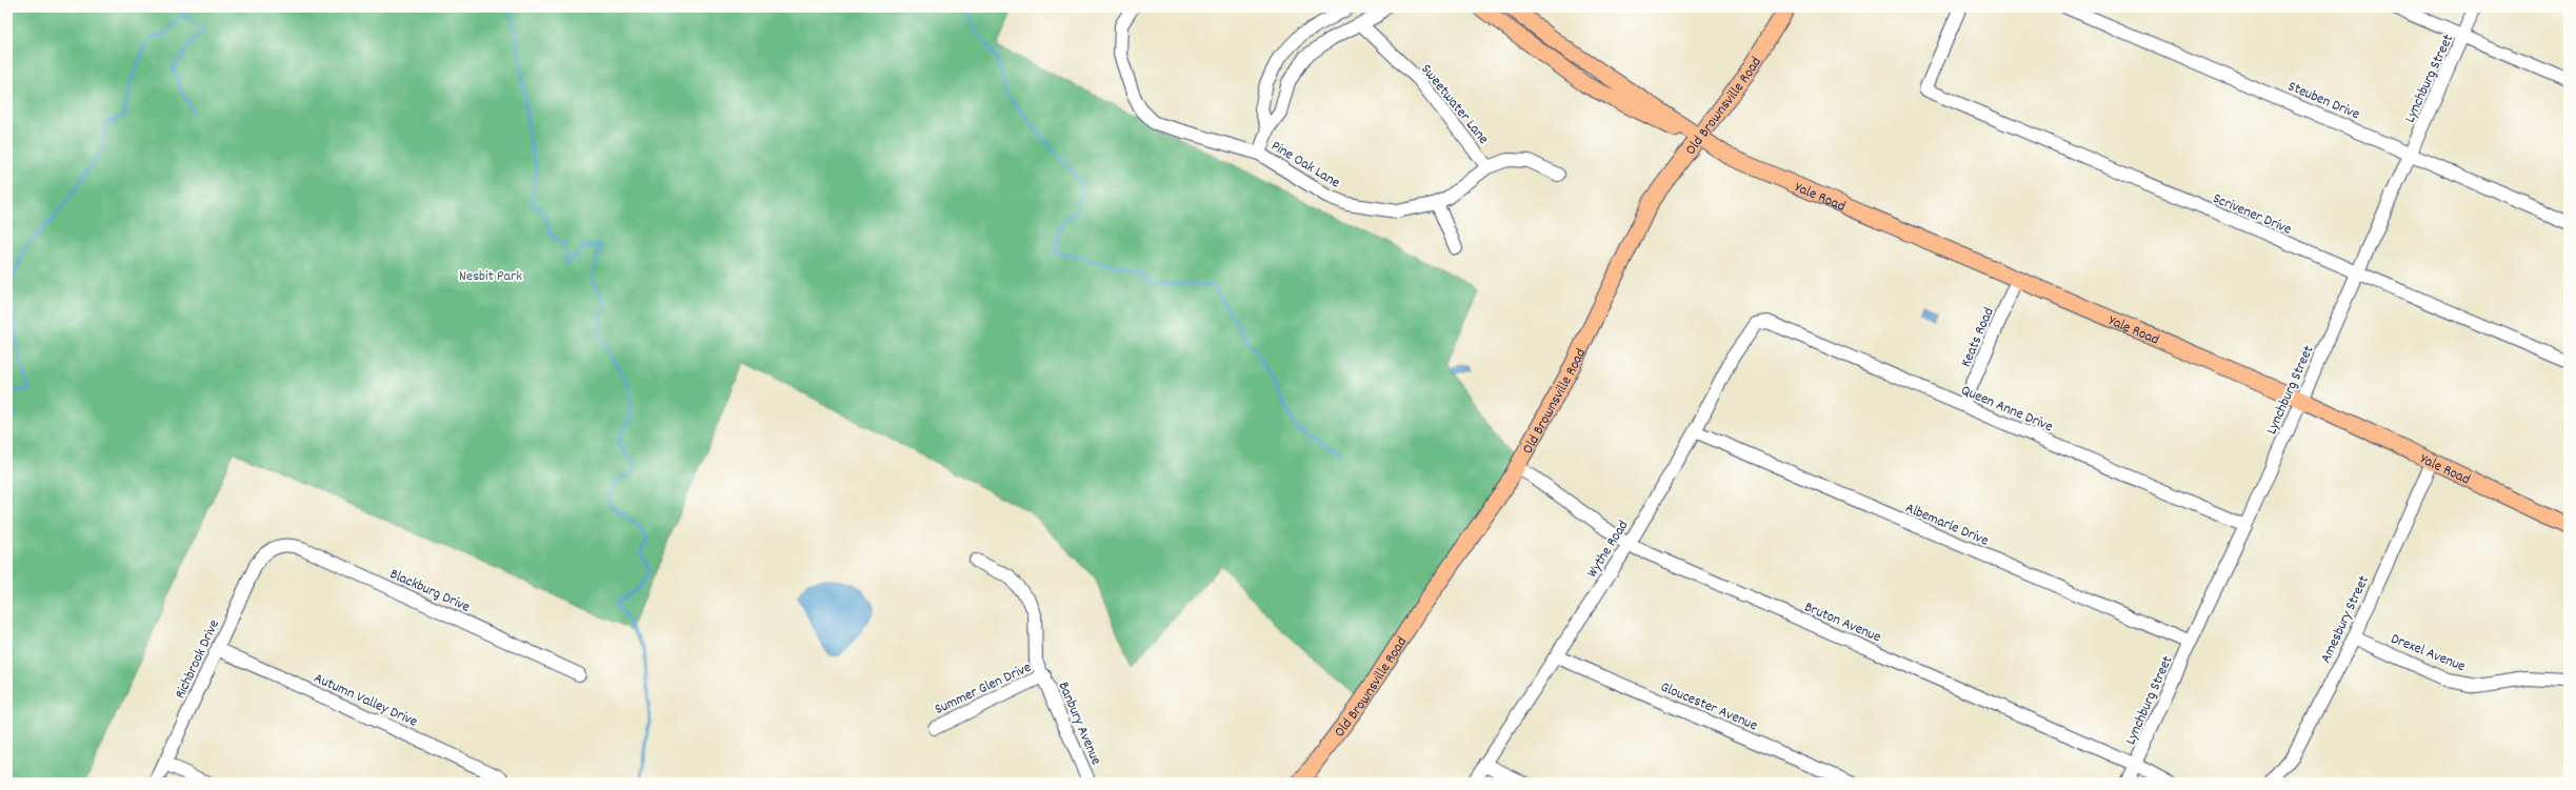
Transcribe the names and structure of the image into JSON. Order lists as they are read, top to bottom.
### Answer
{
  "streets": {
    "main road": ["Old Brownsville Road", "Yale Road"],
    "street": [
      "Lynchburg Street",
      "Steuben Drive",
      "Sweetwater Lane",
      "Pine Oak Lane",
      "Scrivener Drive",
      "Keats Road",
      "Queen Anne Drive",
      "Albemarle Drive",
      "Wythe Road",
      "Blackburg Drive",
      "Amesbury Street",
      "Bruton Avenue",
      "Drexel Avenue",
      "Richbrook Drive",
      "Summer Glen Drive",
      "Autumn Valley Drive",
      "Gloucester Avenue",
      "Banbury Avenue"
    ]
  },
  "crossings": [
    ["Lynchburg Street", "Steuben Drive"],
    ["Lynchburg Street", "Yale Road"],
    ["Lynchburg Street", "Scrivener Drive"],
    ["Lynchburg Street", "Queen Anne Drive"],
    ["Lynchburg Street", "Albemarle Drive"],
    ["Lynchburg Street", "Bruton Avenue"],
    ["Sweetwater Lane", "Pine Oak Lane"],
    ["Old Brownsville Road", "Yale Road"],
    ["Old Brownsville Road", "Bruton Avenue"],
    ["Yale Road", "Keats Road"],
    ["Yale Road", "Amesbury Street"],
    ["Keats Road", "Queen Anne Drive"],
    ["Queen Anne Drive", "Wythe Road"],
    ["Albemarle Drive", "Wythe Road"],
    ["Wythe Road", "Bruton Avenue"],
    ["Wythe Road", "Gloucester Avenue"],
    ["Blackburg Drive", "Richbrook Drive"],
    ["Amesbury Street", "Drexel Avenue"],
    ["Richbrook Drive", "Autumn Valley Drive"],
    ["Summer Glen Drive", "Banbury Avenue"]
  ],
  "parks": ["Nesbit Park"]
}
